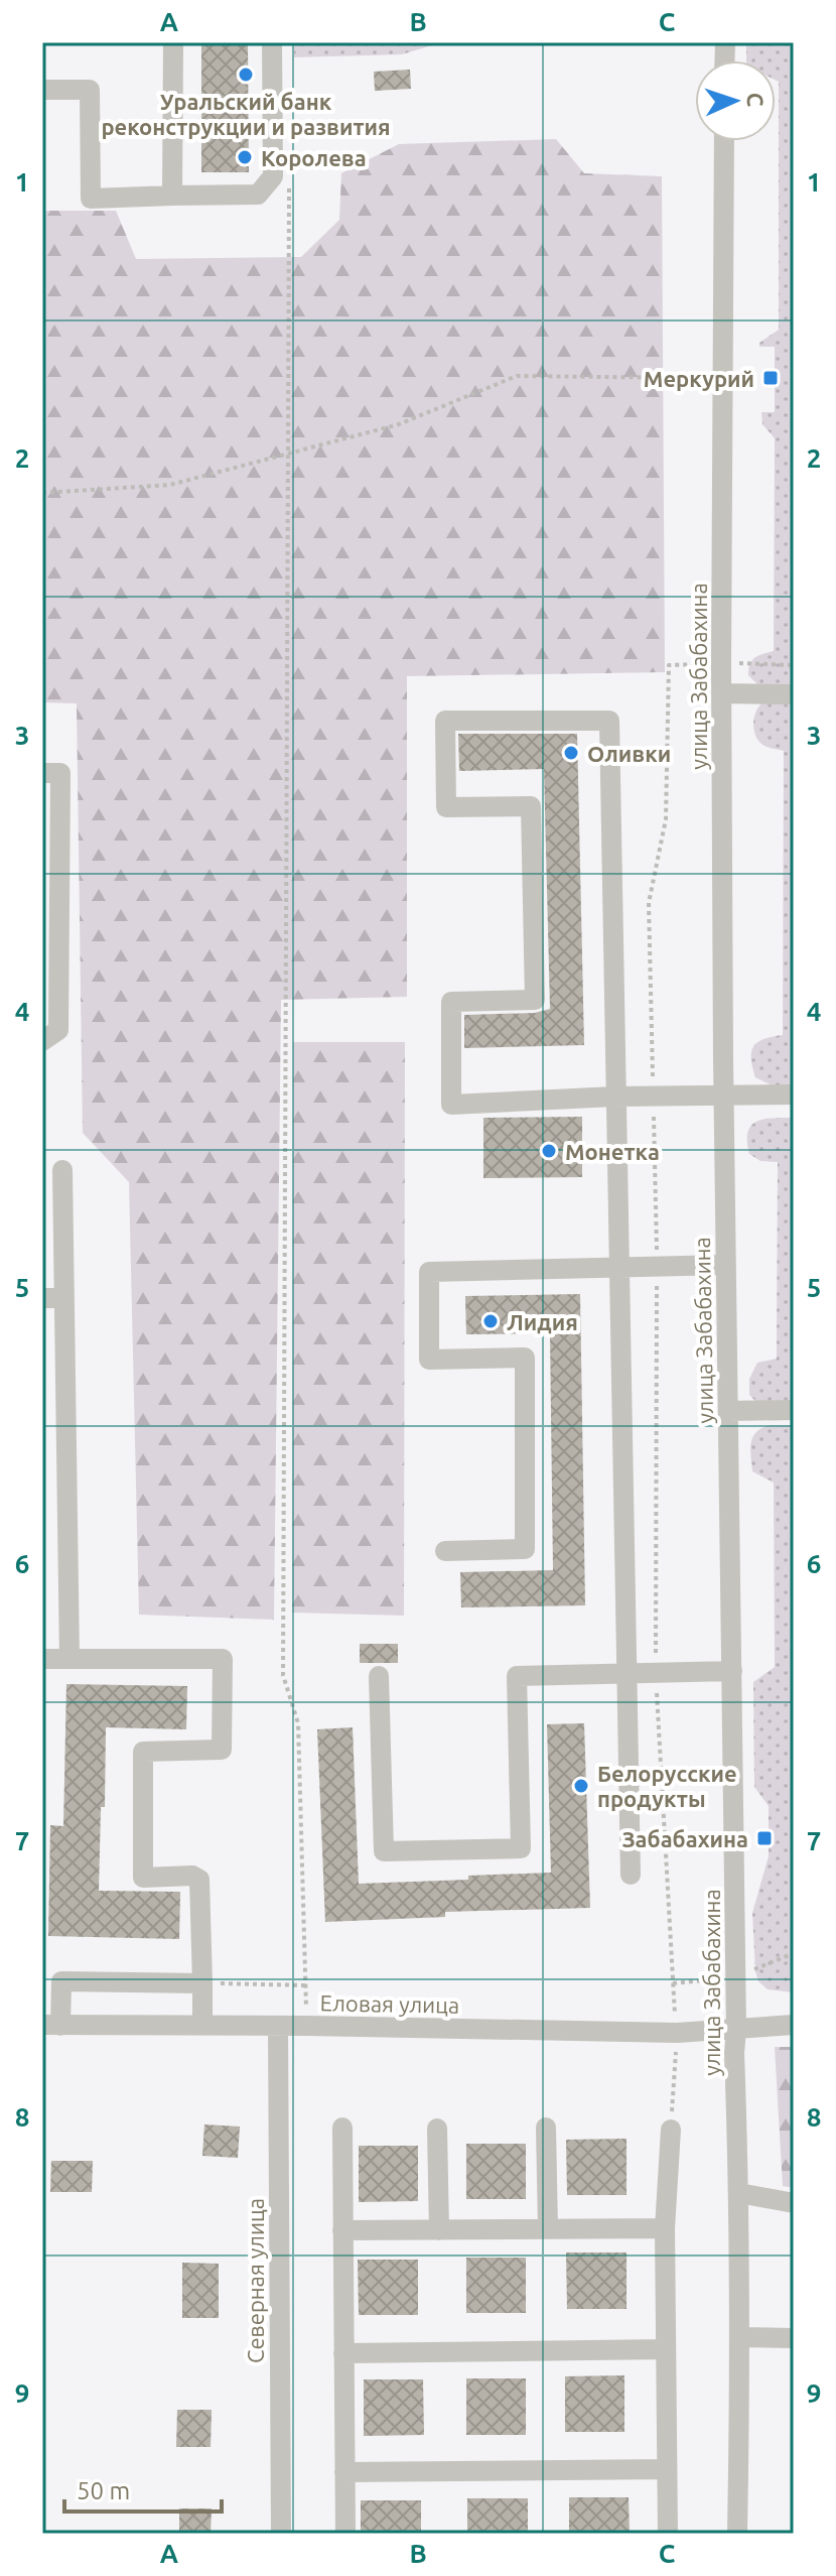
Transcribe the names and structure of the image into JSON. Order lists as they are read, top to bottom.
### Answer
{
  "streets": {
    "street": ["улица Забабахина", "Еловая улица", "Северная улица"]
  },
  "crossings": [
    ["улица Забабахина", "Еловая улица"],
    ["Еловая улица", "Северная улица"]
  ],
  "places": {
    "other": [
      "Уральский банк реконструкции и развития",
      "Королева",
      "Оливки",
      "Монетка",
      "Лидия",
      "Белорусские продукты"
    ],
    "transit": ["Меркурий", "Забабахина"]
  },
  "scale_bar": "50 m",
  "north": "right",
  "grid": {
    "columns": ["A", "B", "C"],
    "rows": [
      "1",
      "2",
      "3",
      "4",
      "5",
      "6",
      "7",
      "8",
      "9"
    ]
  }
}
